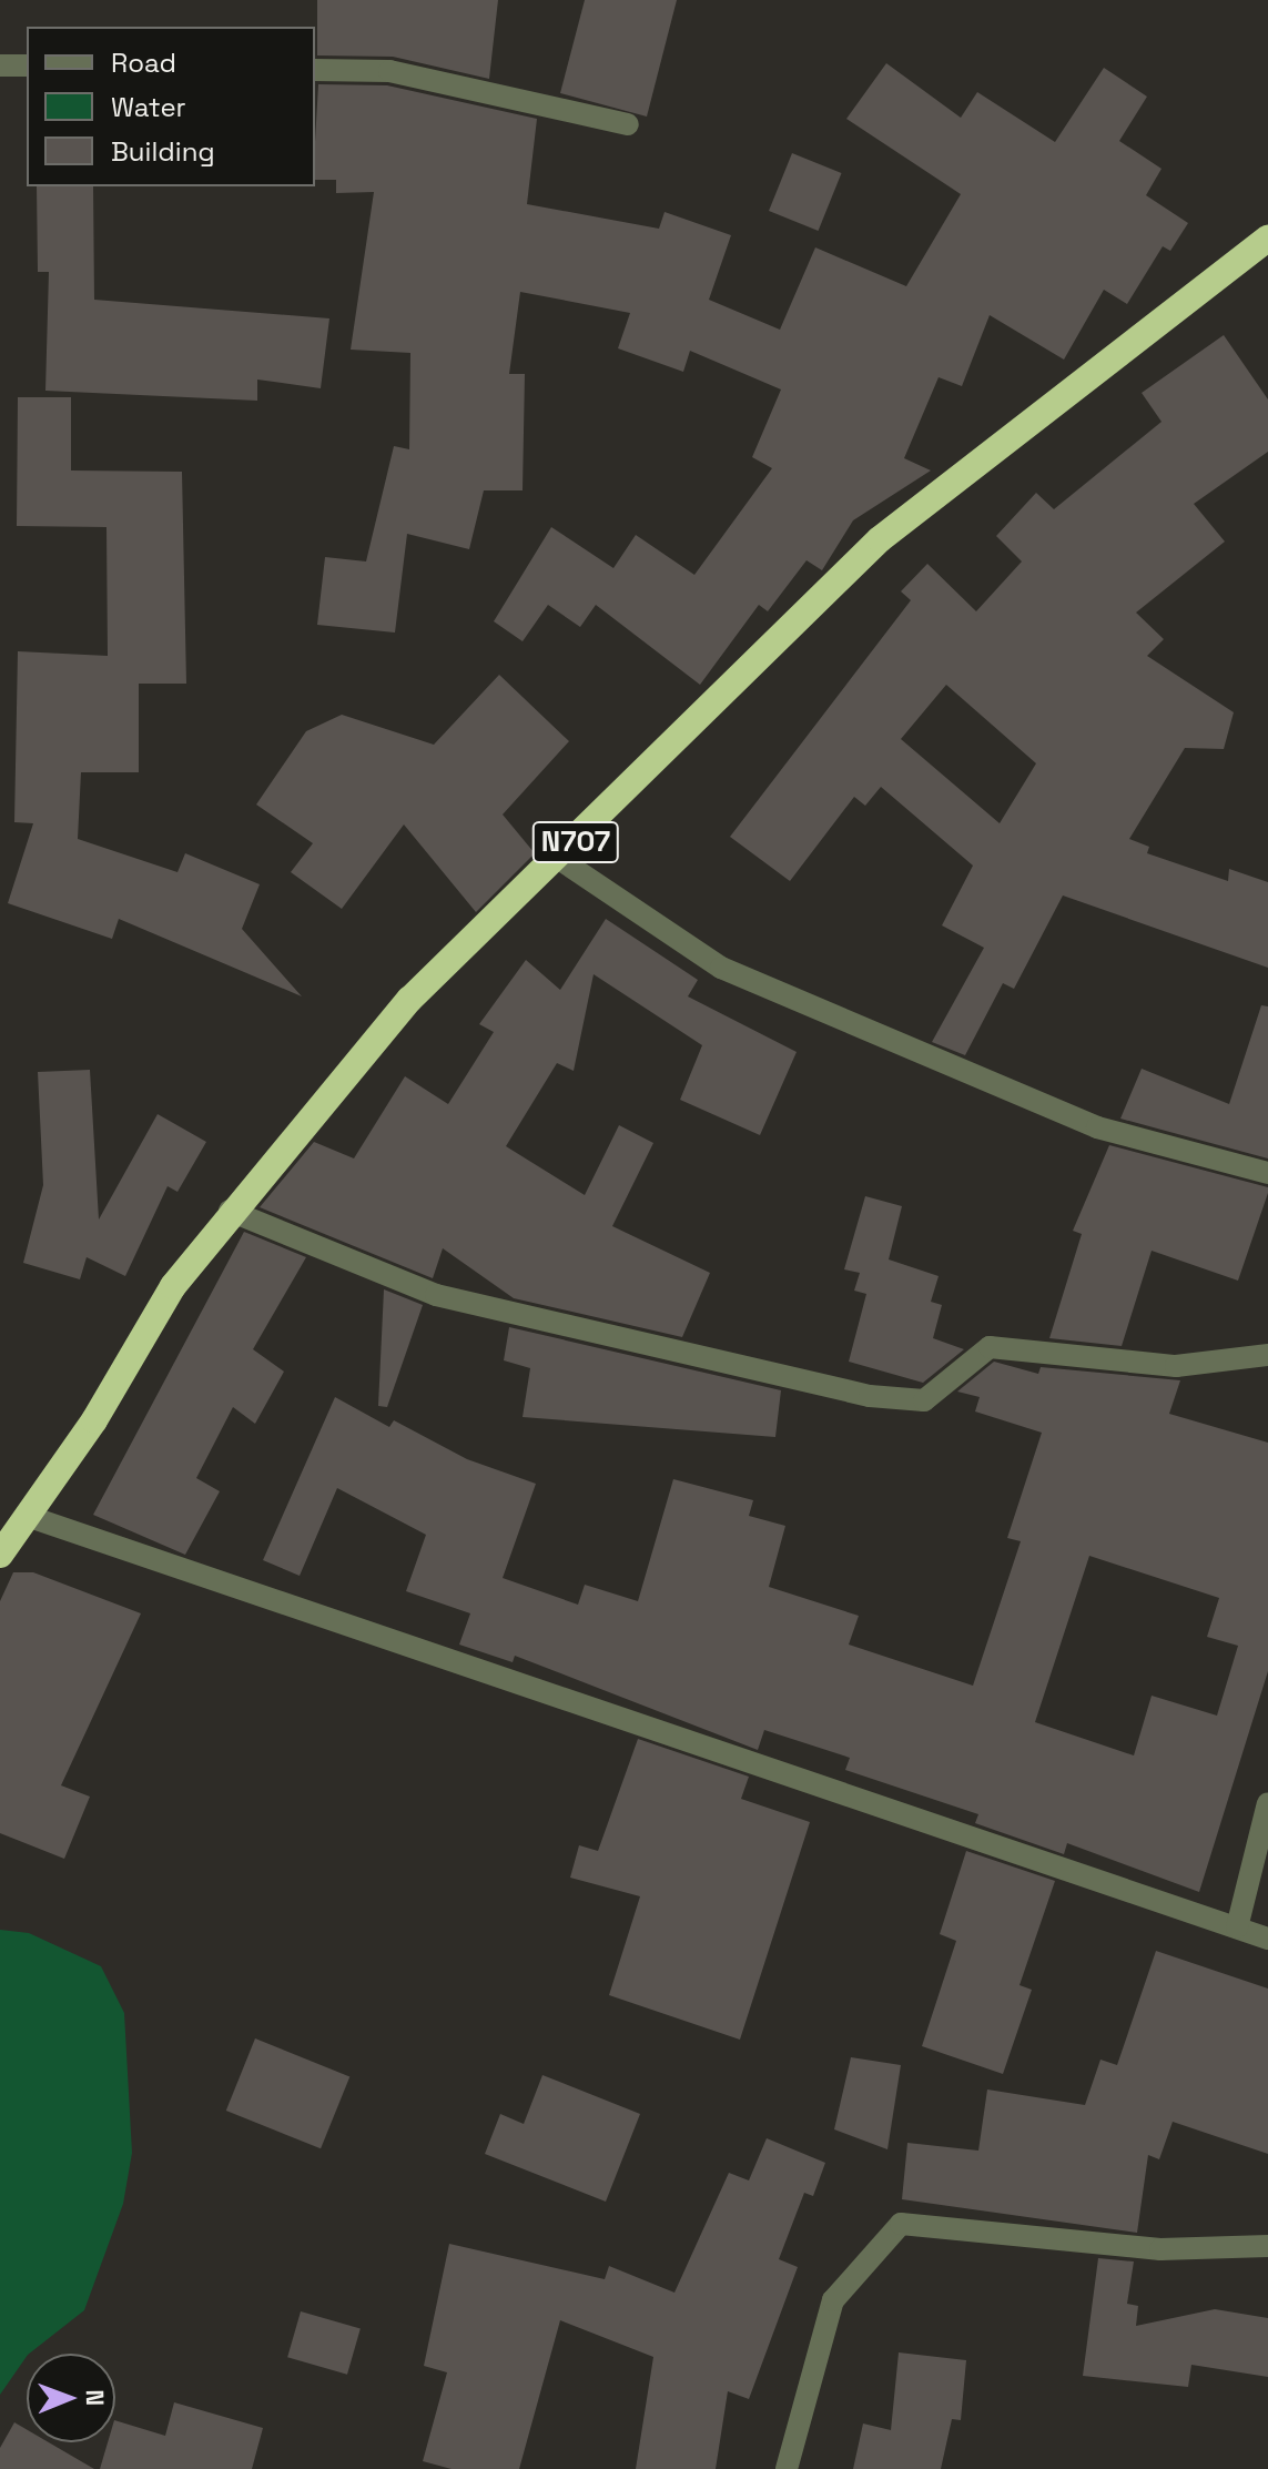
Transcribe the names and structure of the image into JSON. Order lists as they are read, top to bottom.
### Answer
{
  "streets": {
    "highway": ["N707"]
  },
  "legend": ["Road", "Water", "Building"],
  "north": "right"
}
